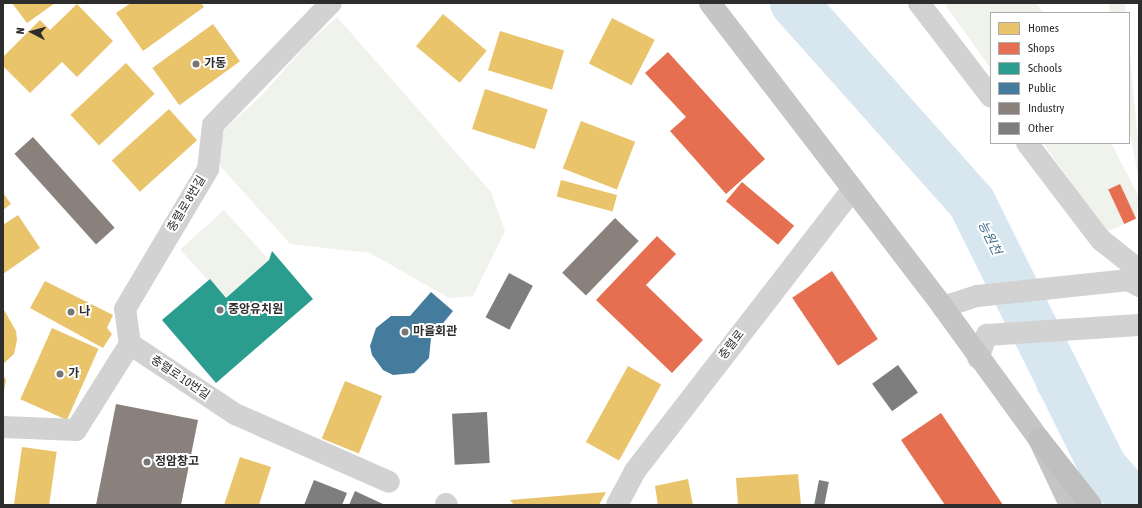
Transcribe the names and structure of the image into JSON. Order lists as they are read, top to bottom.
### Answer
{
  "streets": {
    "street": ["충렬로 8번길", "충렬로", "충렬로 10번길"]
  },
  "crossings": [
    ["충렬로 8번길", "충렬로 10번길"]
  ],
  "water": ["능원천"],
  "places": [
    "가동",
    "중앙유치원",
    "나",
    "마을회관",
    "가",
    "정암창고"
  ],
  "legend": [
    "Homes",
    "Shops",
    "Schools",
    "Public",
    "Industry",
    "Other"
  ],
  "north": "left"
}
